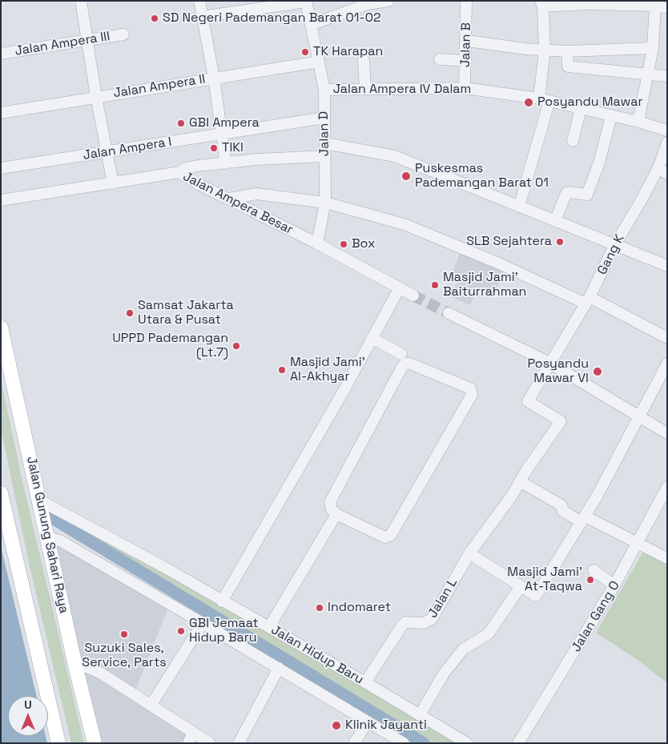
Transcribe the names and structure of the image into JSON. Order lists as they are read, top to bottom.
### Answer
{
  "streets": {
    "main road": ["Jalan Gunung Sahari Raya"],
    "street": [
      "Jalan Ampera III",
      "Jalan B",
      "Jalan Ampera II",
      "Jalan Ampera IV Dalam",
      "Jalan D",
      "Jalan Ampera I",
      "Jalan Ampera Besar",
      "Gang K",
      "Jalan L",
      "Jalan Gang O",
      "Jalan Hidup Baru"
    ]
  },
  "crossings": [
    ["Jalan B", "Jalan Ampera IV Dalam"],
    ["Jalan Ampera II", "Jalan D"],
    ["Jalan Ampera IV Dalam", "Jalan D"],
    ["Jalan D", "Jalan Ampera I"],
    ["Jalan D", "Jalan Ampera Besar"],
    ["Jalan Gunung Sahari Raya", "Jalan Hidup Baru"],
    ["Jalan L", "Jalan Hidup Baru"]
  ],
  "places": [
    "SD Negeri Pademangan Barat 01-02",
    "TK Harapan",
    "Posyandu Mawar",
    "GBI Ampera",
    "TIKI",
    "Puskesmas Pademangan Barat 01",
    "SLB Sejahtera",
    "Box",
    "Masjid Jami' Baiturrahman",
    "Samsat Jakarta Utara & Pusat",
    "UPPD Pademangan (Lt.7)",
    "Masjid Jami' Al-Akhyar",
    "Posyandu Mawar VI",
    "Masjid Jami' At-Taqwa",
    "Indomaret",
    "GBI Jemaat Hidup Baru",
    "Suzuki Sales, Service, Parts",
    "Klinik Jayanti"
  ],
  "north": "top"
}
